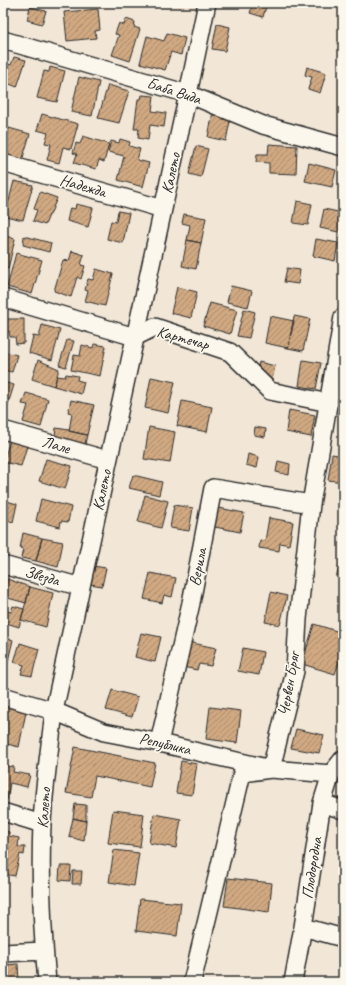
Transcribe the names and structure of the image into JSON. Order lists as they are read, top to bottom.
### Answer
{
  "streets": {
    "street": [
      "Баба Вида",
      "Калето",
      "Надежда",
      "Картечар",
      "Лале",
      "Верила",
      "Звезда",
      "Червен Бряг",
      "Република",
      "Плодородна"
    ]
  },
  "crossings": [
    ["Баба Вида", "Калето"],
    ["Калето", "Надежда"],
    ["Калето", "Картечар"],
    ["Калето", "Лале"],
    ["Калето", "Звезда"],
    ["Калето", "Република"],
    ["Картечар", "Червен Бряг"],
    ["Верила", "Червен Бряг"],
    ["Верила", "Република"],
    ["Червен Бряг", "Република"],
    ["Република", "Плодородна"]
  ]
}
